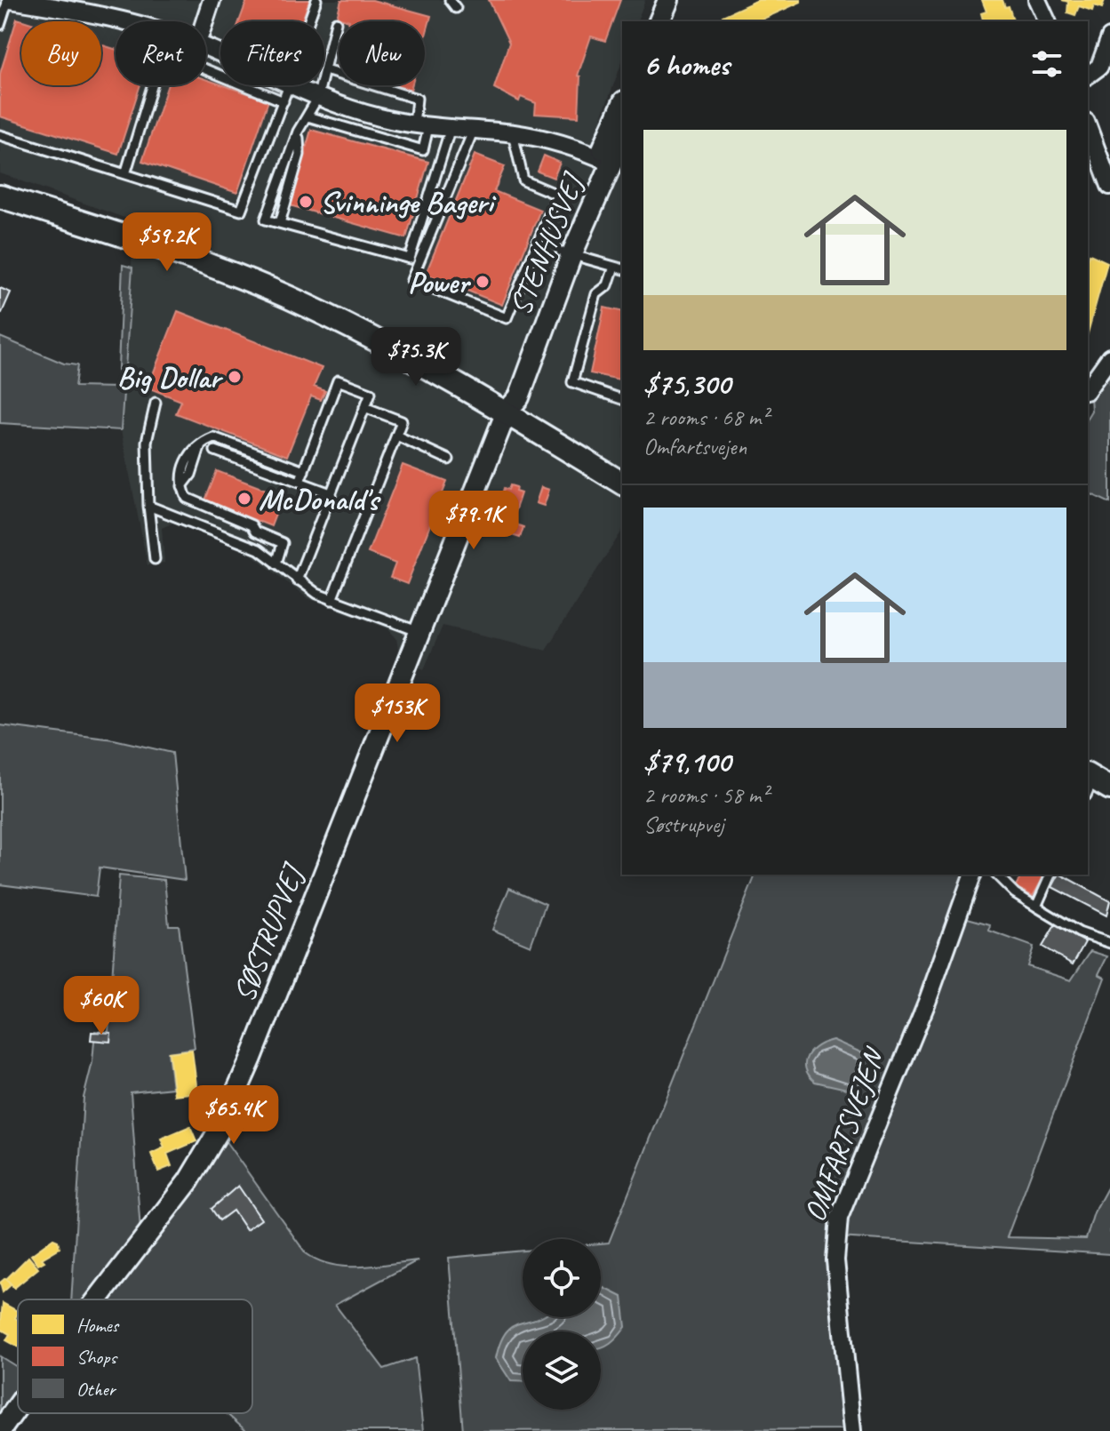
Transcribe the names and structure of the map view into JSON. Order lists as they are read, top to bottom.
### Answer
{
  "streets": {
    "street": ["STENHUSVEJ", "SØSTRUPVEJ", "OMFARTSVEJEN"]
  },
  "crossings": [
    ["STENHUSVEJ", "SØSTRUPVEJ"]
  ],
  "places": [
    "Svinninge Bageri",
    "Power",
    "Big Dollar",
    "McDonald's"
  ],
  "legend": ["Homes", "Shops", "Other"],
  "page": {
    "chip": [
      "Buy",
      "Rent",
      "Filters",
      "New"
    ],
    "heading": "6 homes",
    "list": [
      {
        "name": "$75,300",
        "note": "2 rooms · 68 m² · Omfartsvejen"
      },
      {
        "name": "$79,100",
        "note": "2 rooms · 58 m² · Søstrupvej"
      }
    ],
    "price": [
      "$59.2K",
      "$75.3K",
      "$79.1K",
      "$153K",
      "$60K",
      "$65.4K"
    ]
  }
}
